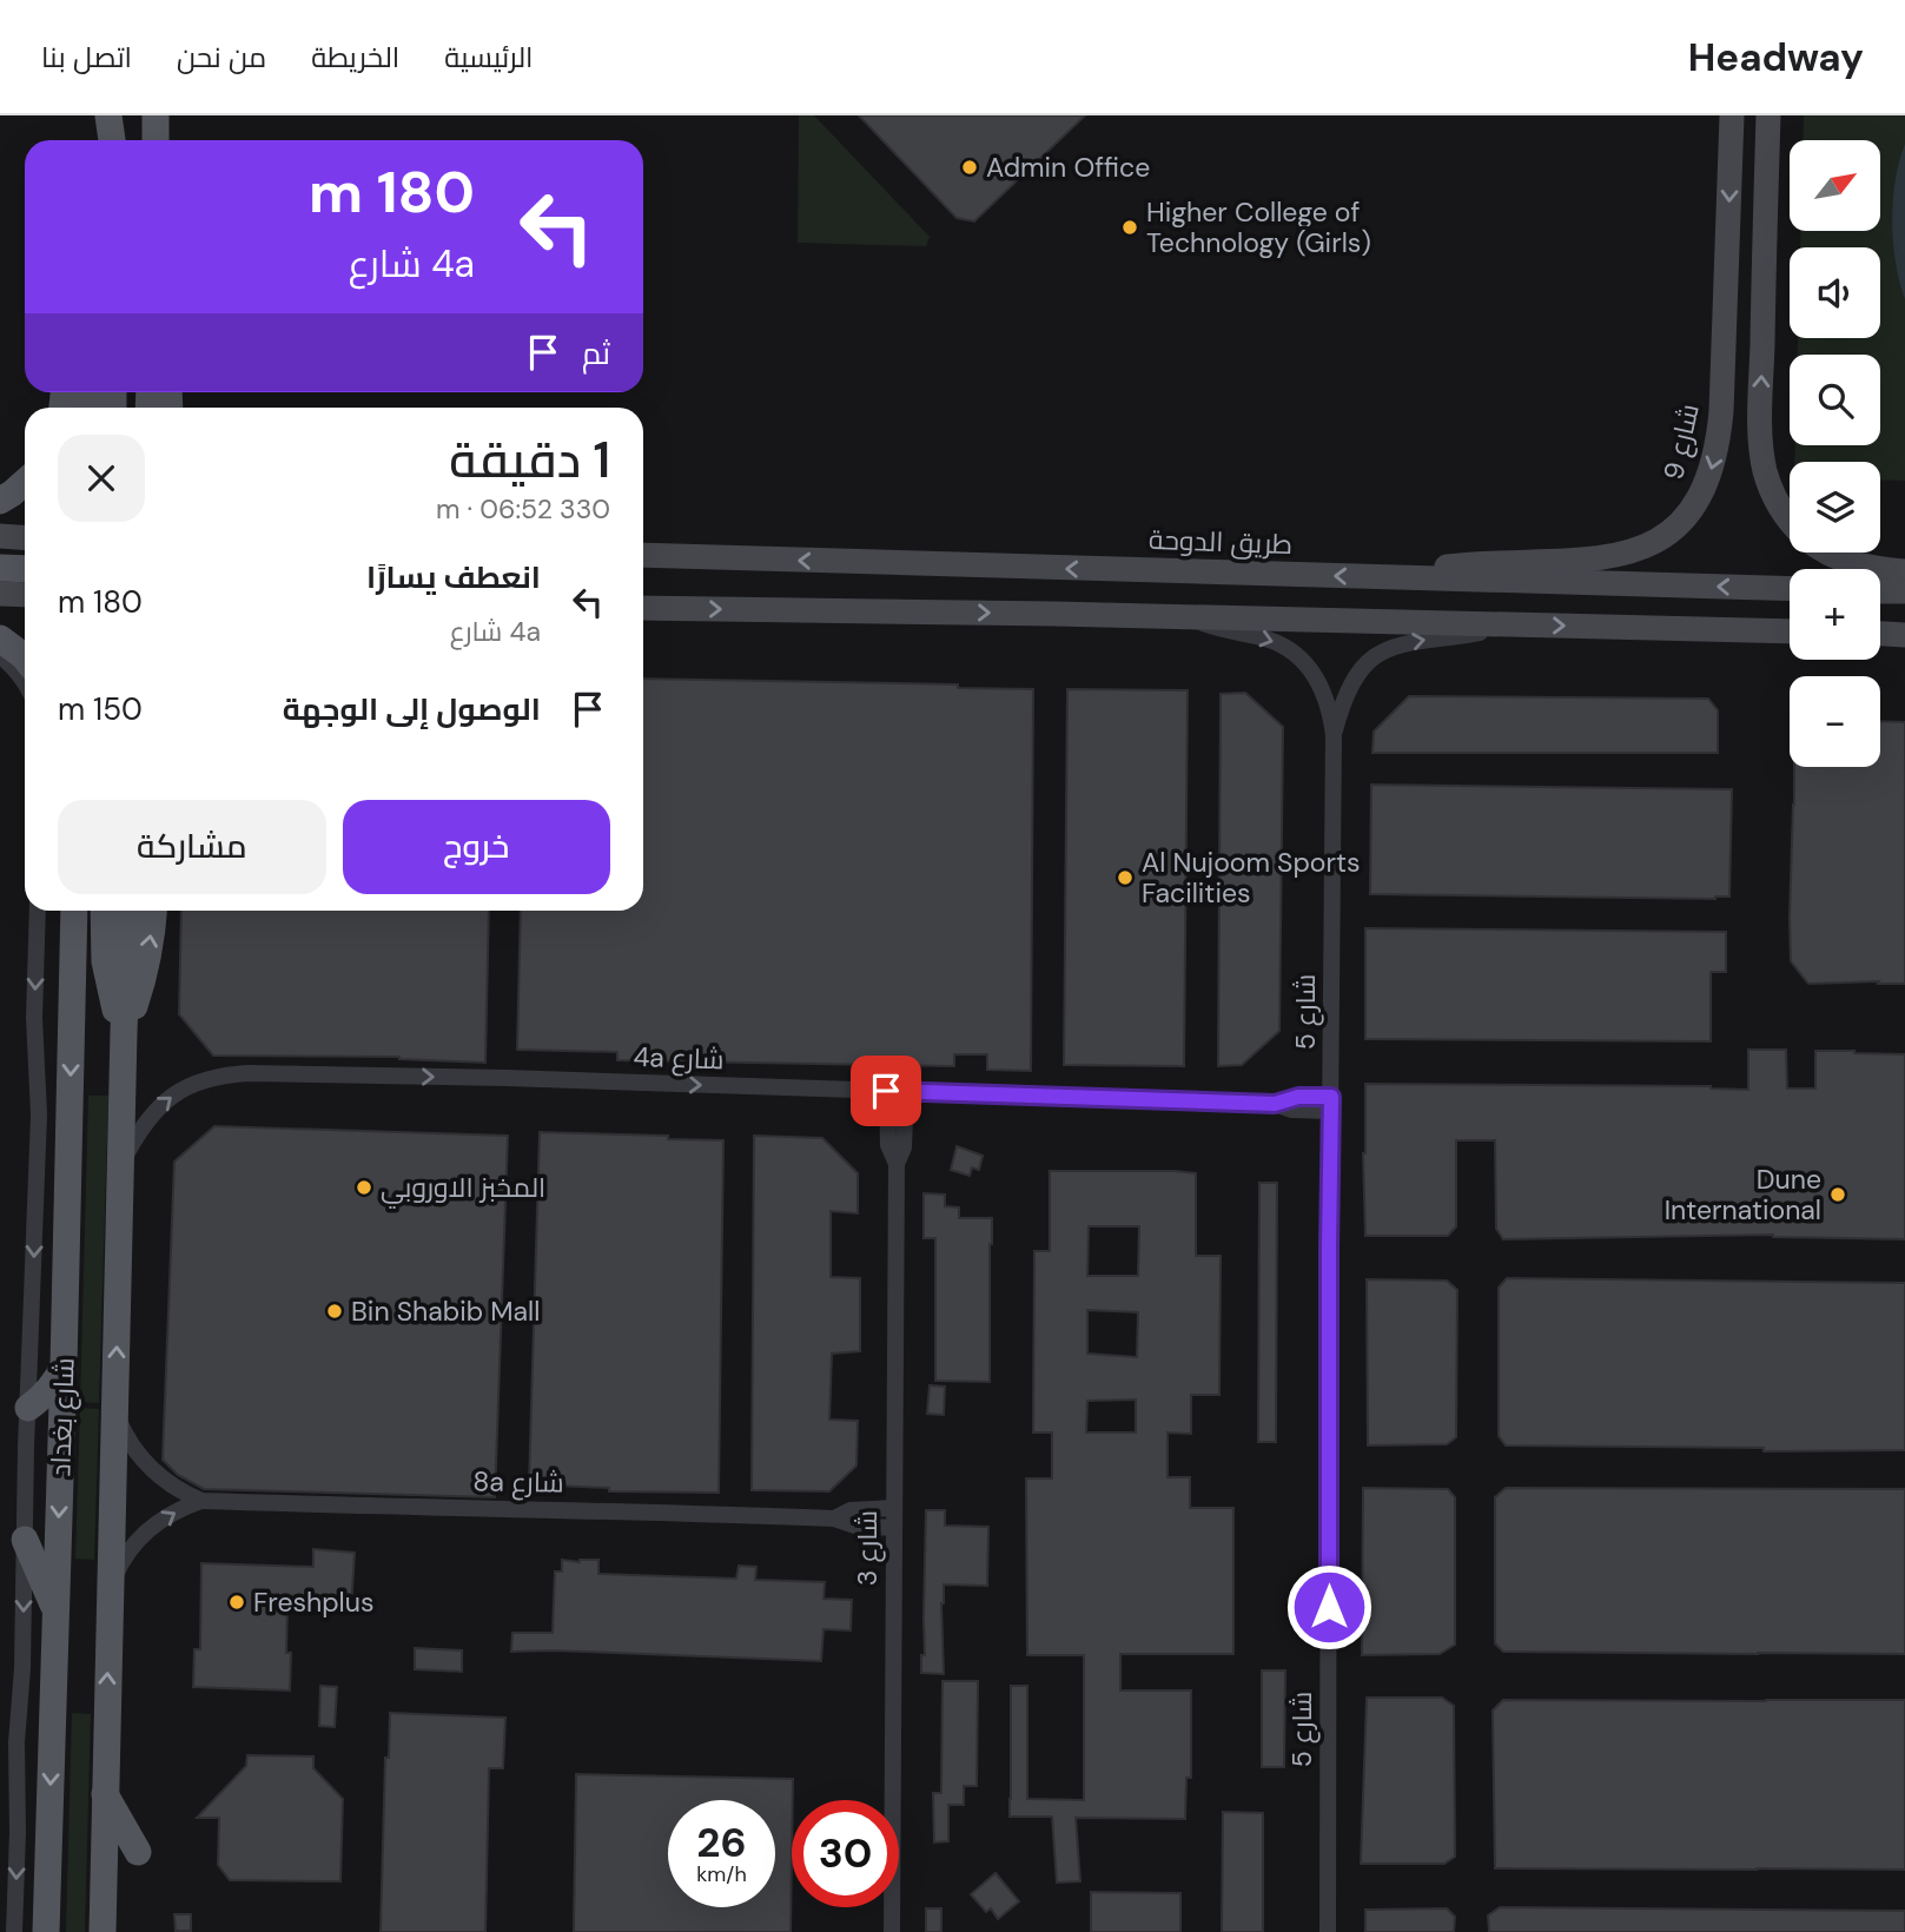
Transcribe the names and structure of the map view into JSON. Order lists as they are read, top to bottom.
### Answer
{
  "streets": {
    "main road": ["شارع 9", "طريق الدوحة", "شارع بغداد"],
    "street": [
      "شارع 5",
      "4a شارع",
      "8a شارع",
      "شارع 3"
    ]
  },
  "crossings": [
    ["شارع 9", "طريق الدوحة"],
    ["شارع 5", "4a شارع"],
    ["4a شارع", "شارع بغداد"],
    ["4a شارع", "شارع 3"],
    ["شارع بغداد", "8a شارع"],
    ["8a شارع", "شارع 3"]
  ],
  "one_way": ["شارع 9", "4a شارع"],
  "places": [
    "Admin Office",
    "Higher College of Technology (Girls)",
    "Al Nujoom Sports Facilities",
    "المخبز الاوروبي",
    "Dune International",
    "Bin Shabib Mall",
    "Freshplus"
  ],
  "north": "top right",
  "page": {
    "header": "Headway",
    "nav": [
      "الرئيسية",
      "الخريطة",
      "من نحن",
      "اتصل بنا"
    ],
    "map_buttons": ["+", "−"],
    "turn": ["180 m", "4a شارع"],
    "then": "ثم",
    "heading": ["1 دقيقة", "330 m · 06:52"],
    "list": [
      {
        "name": "انعطف يسارًا",
        "note": "4a شارع",
        "value": "180 m"
      },
      {
        "name": "الوصول إلى الوجهة",
        "value": "150 m"
      }
    ],
    "buttons": ["خروج", "مشاركة"],
    "speed": "26 km/h",
    "limit": "30"
  }
}
